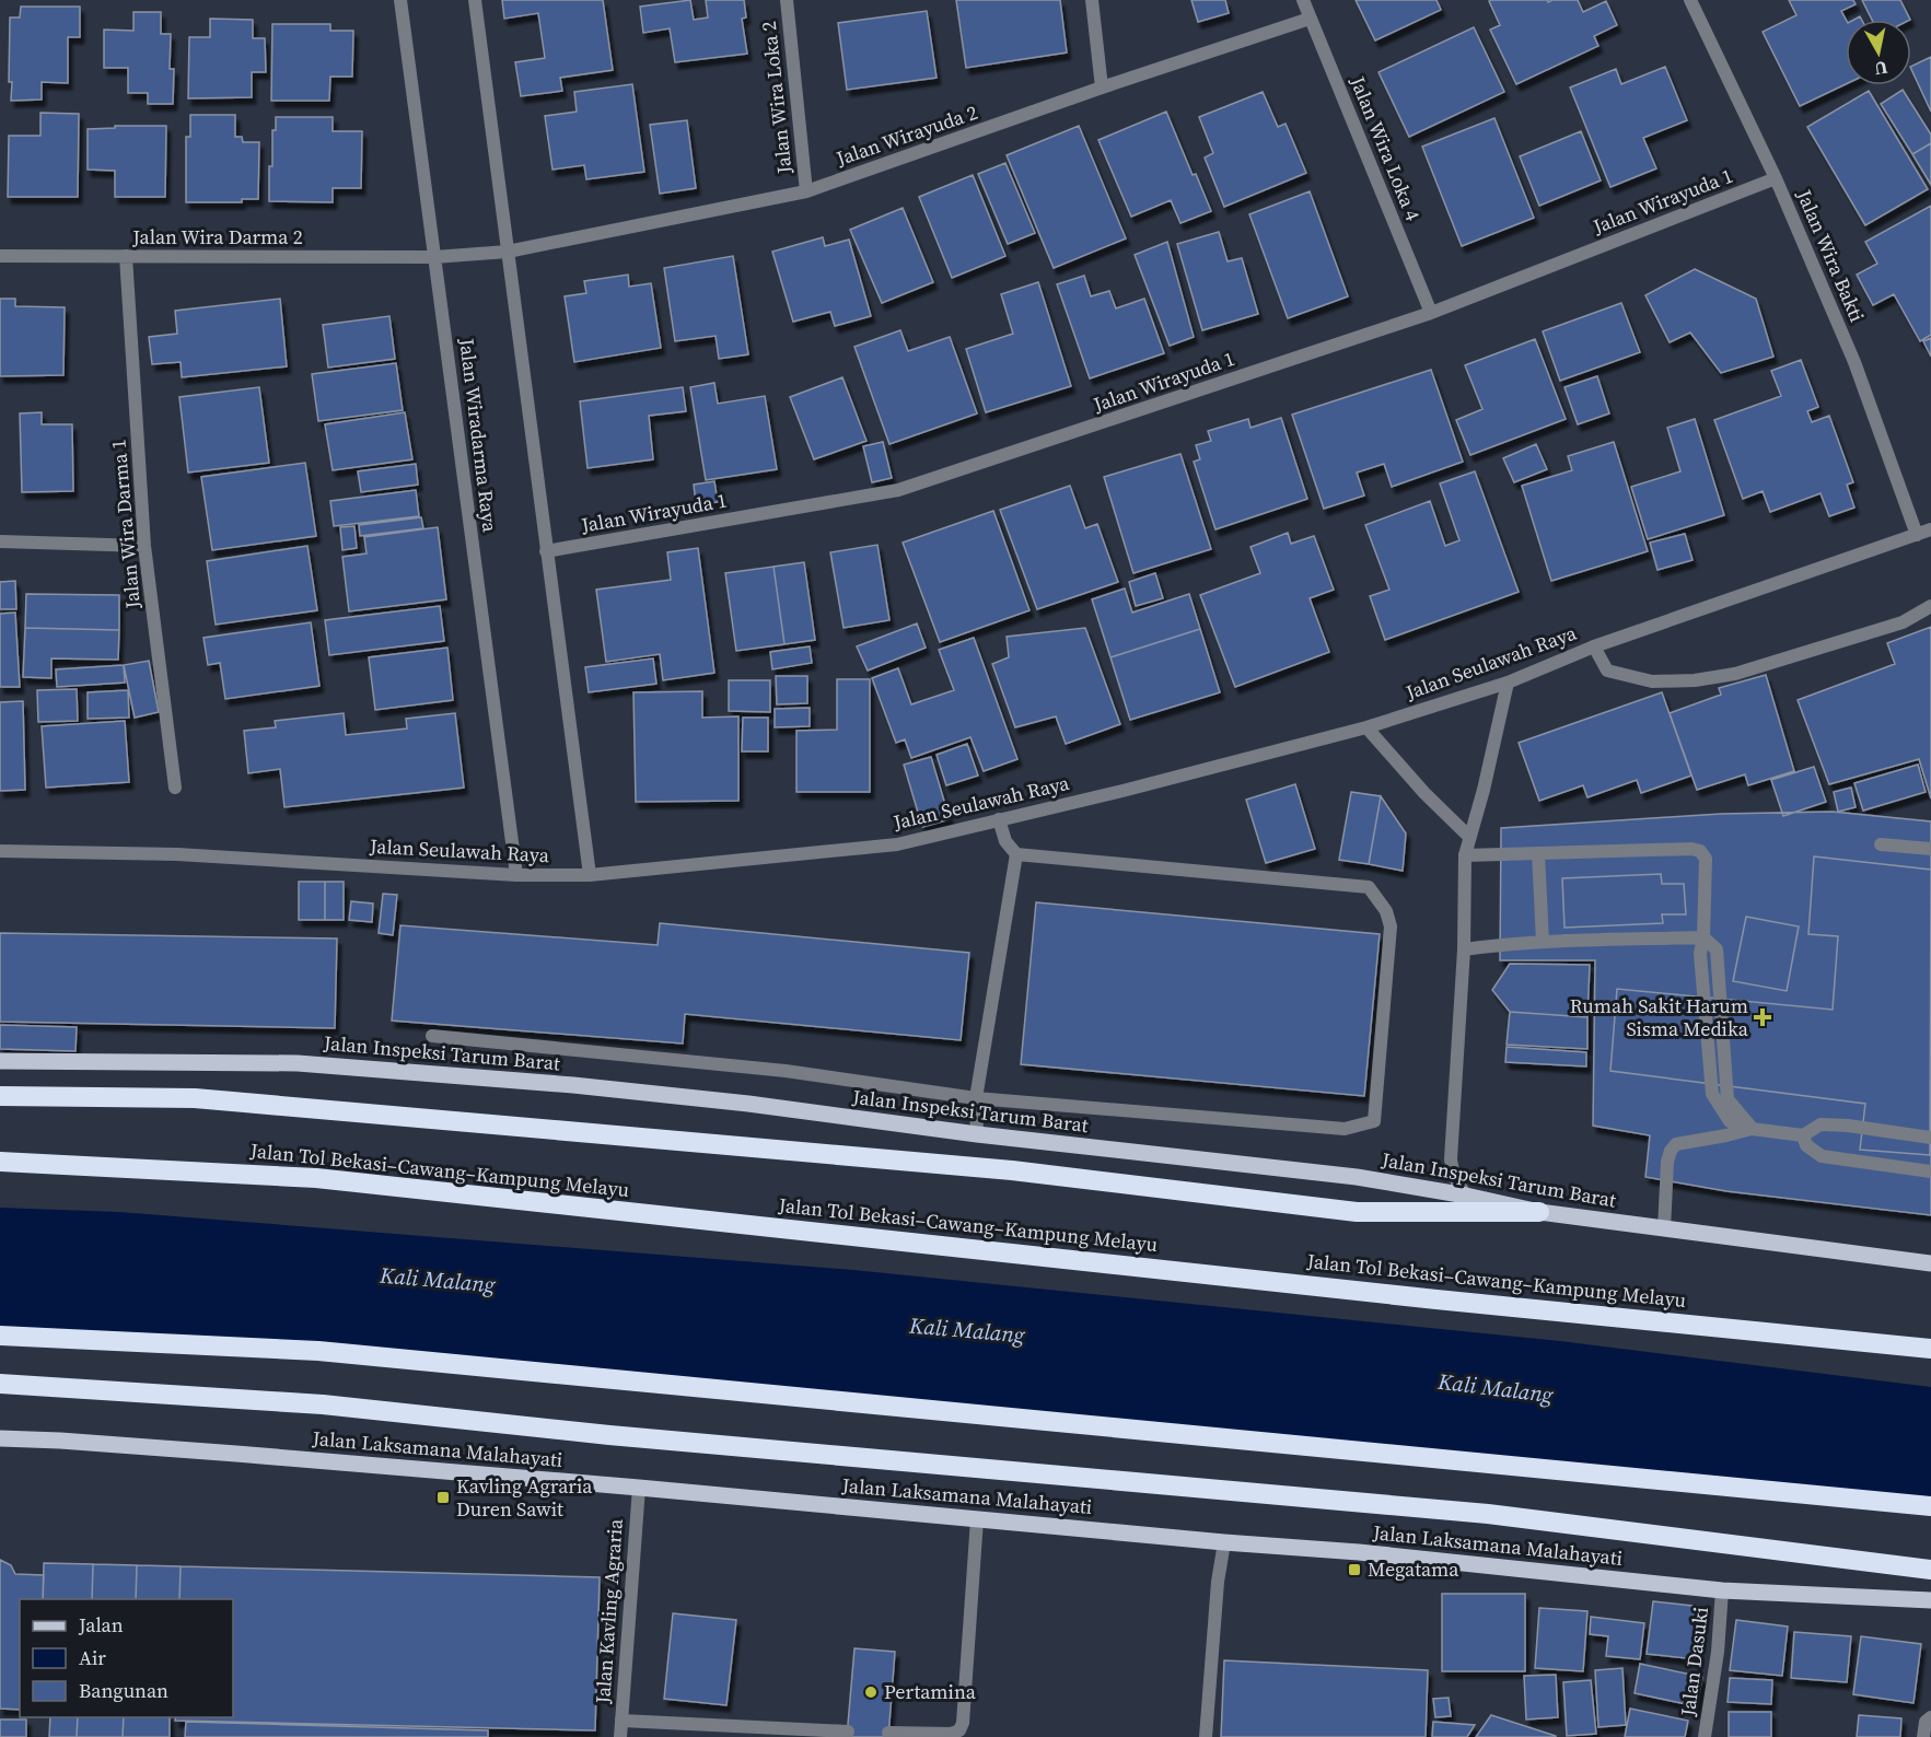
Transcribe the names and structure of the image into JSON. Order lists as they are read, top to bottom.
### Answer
{
  "streets": {
    "highway": ["Jalan Tol Bekasi–Cawang–Kampung Melayu"],
    "main road": ["Jalan Inspeksi Tarum Barat", "Jalan Laksamana Malahayati"],
    "street": [
      "Jalan Wira Loka 2",
      "Jalan Wirayuda 2",
      "Jalan Wira Loka 4",
      "Jalan Wirayuda 1",
      "Jalan Wira Darma 2",
      "Jalan Wira Bakti",
      "Jalan Wiradarma Raya",
      "Jalan Wira Darma 1",
      "Jalan Seulawah Raya",
      "Jalan Kavling Agraria",
      "Jalan Dasuki"
    ]
  },
  "crossings": [
    ["Jalan Wira Loka 2", "Jalan Wirayuda 2"],
    ["Jalan Wirayuda 2", "Jalan Wira Loka 4"],
    ["Jalan Wirayuda 2", "Jalan Wira Darma 2"],
    ["Jalan Wira Loka 4", "Jalan Wirayuda 1"],
    ["Jalan Wirayuda 1", "Jalan Wira Bakti"],
    ["Jalan Wira Darma 2", "Jalan Wiradarma Raya"],
    ["Jalan Wira Darma 2", "Jalan Wira Darma 1"],
    ["Jalan Wira Bakti", "Jalan Seulawah Raya"],
    ["Jalan Wiradarma Raya", "Jalan Seulawah Raya"],
    ["Jalan Laksamana Malahayati", "Jalan Kavling Agraria"],
    ["Jalan Laksamana Malahayati", "Jalan Dasuki"]
  ],
  "water": ["Kali Malang"],
  "places": {
    "health": ["Rumah Sakit Harum Sisma Medika"],
    "transit": ["Kavling Agraria Duren Sawit", "Megatama"],
    "other": ["Pertamina"]
  },
  "legend": ["Jalan", "Air", "Bangunan"],
  "north": "bottom"
}
